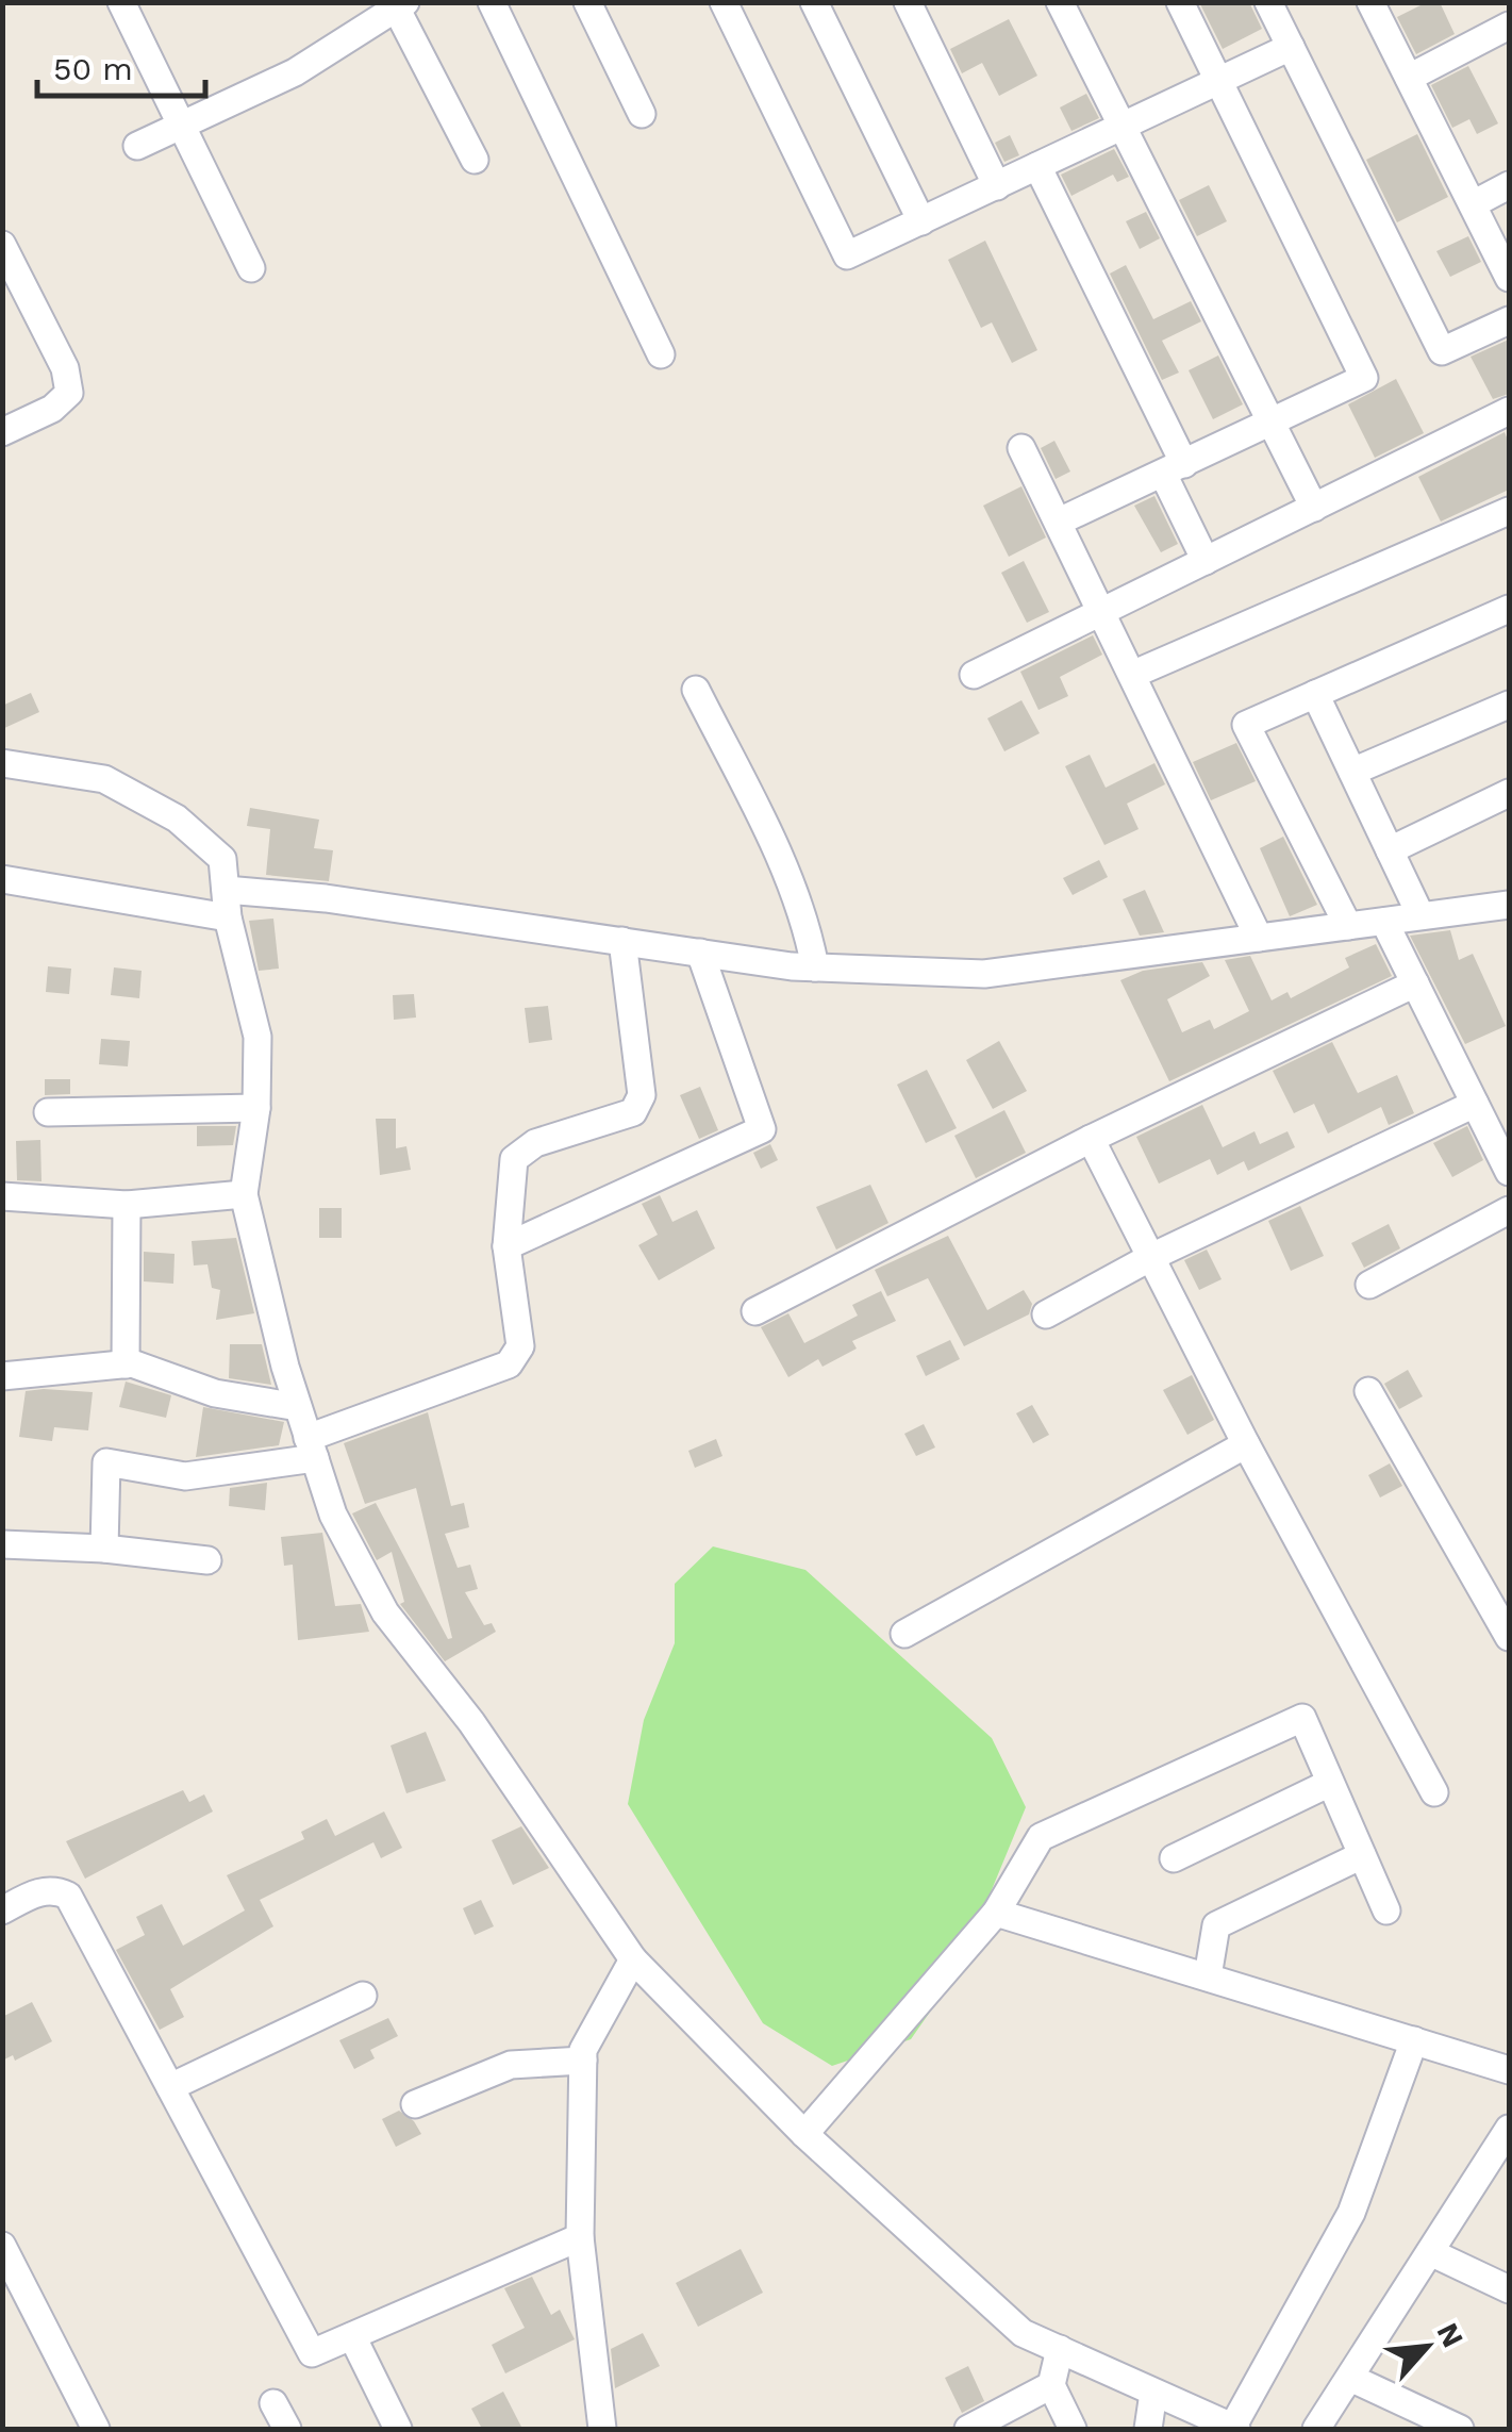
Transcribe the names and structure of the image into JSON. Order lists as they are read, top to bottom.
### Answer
{
  "scale_bar": "50 m",
  "north": "top right"
}
